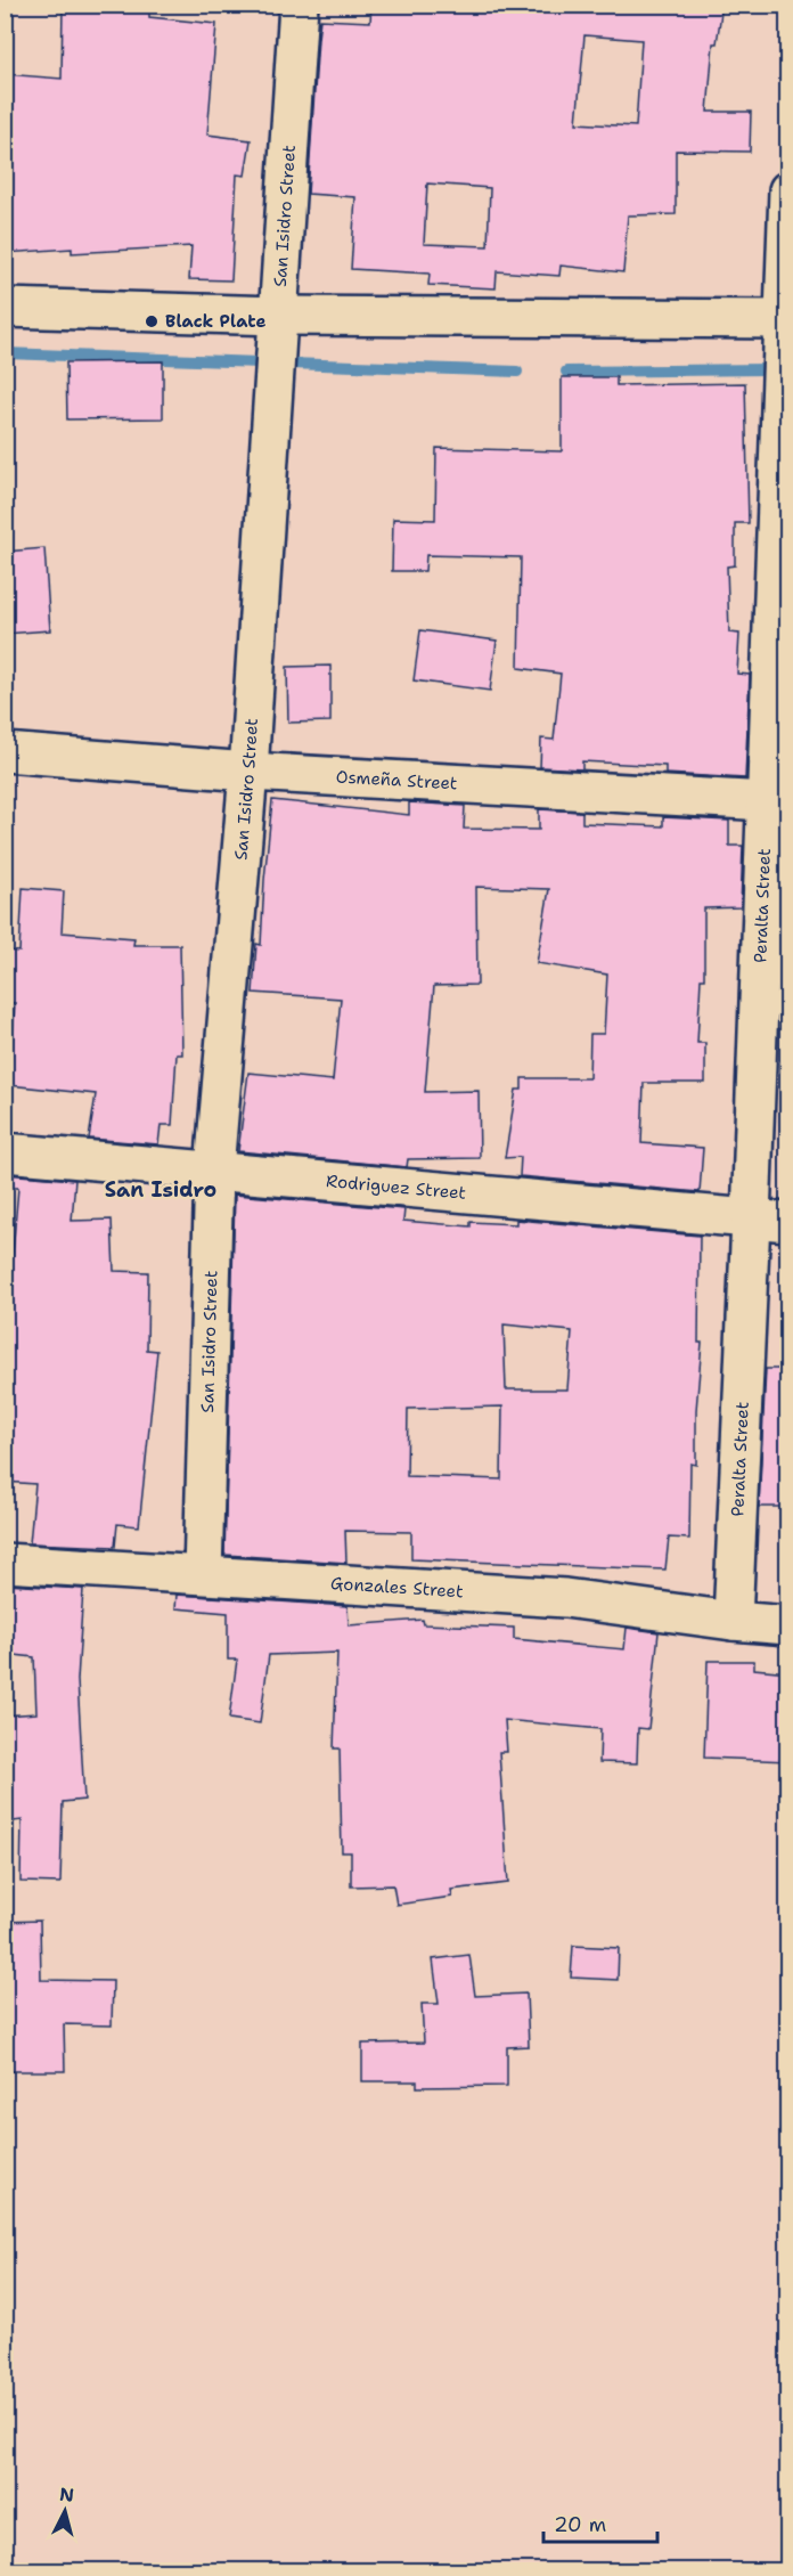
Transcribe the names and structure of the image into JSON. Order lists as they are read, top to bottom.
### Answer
{
  "streets": {
    "street": [
      "San Isidro Street",
      "Osmeña Street",
      "Peralta Street",
      "Rodriguez Street",
      "Gonzales Street"
    ]
  },
  "crossings": [
    ["San Isidro Street", "Osmeña Street"],
    ["San Isidro Street", "Rodriguez Street"],
    ["San Isidro Street", "Gonzales Street"],
    ["Osmeña Street", "Peralta Street"],
    ["Peralta Street", "Rodriguez Street"],
    ["Peralta Street", "Gonzales Street"]
  ],
  "districts": ["San Isidro"],
  "places": ["Black Plate"],
  "scale_bar": "20 m",
  "north": "top"
}
